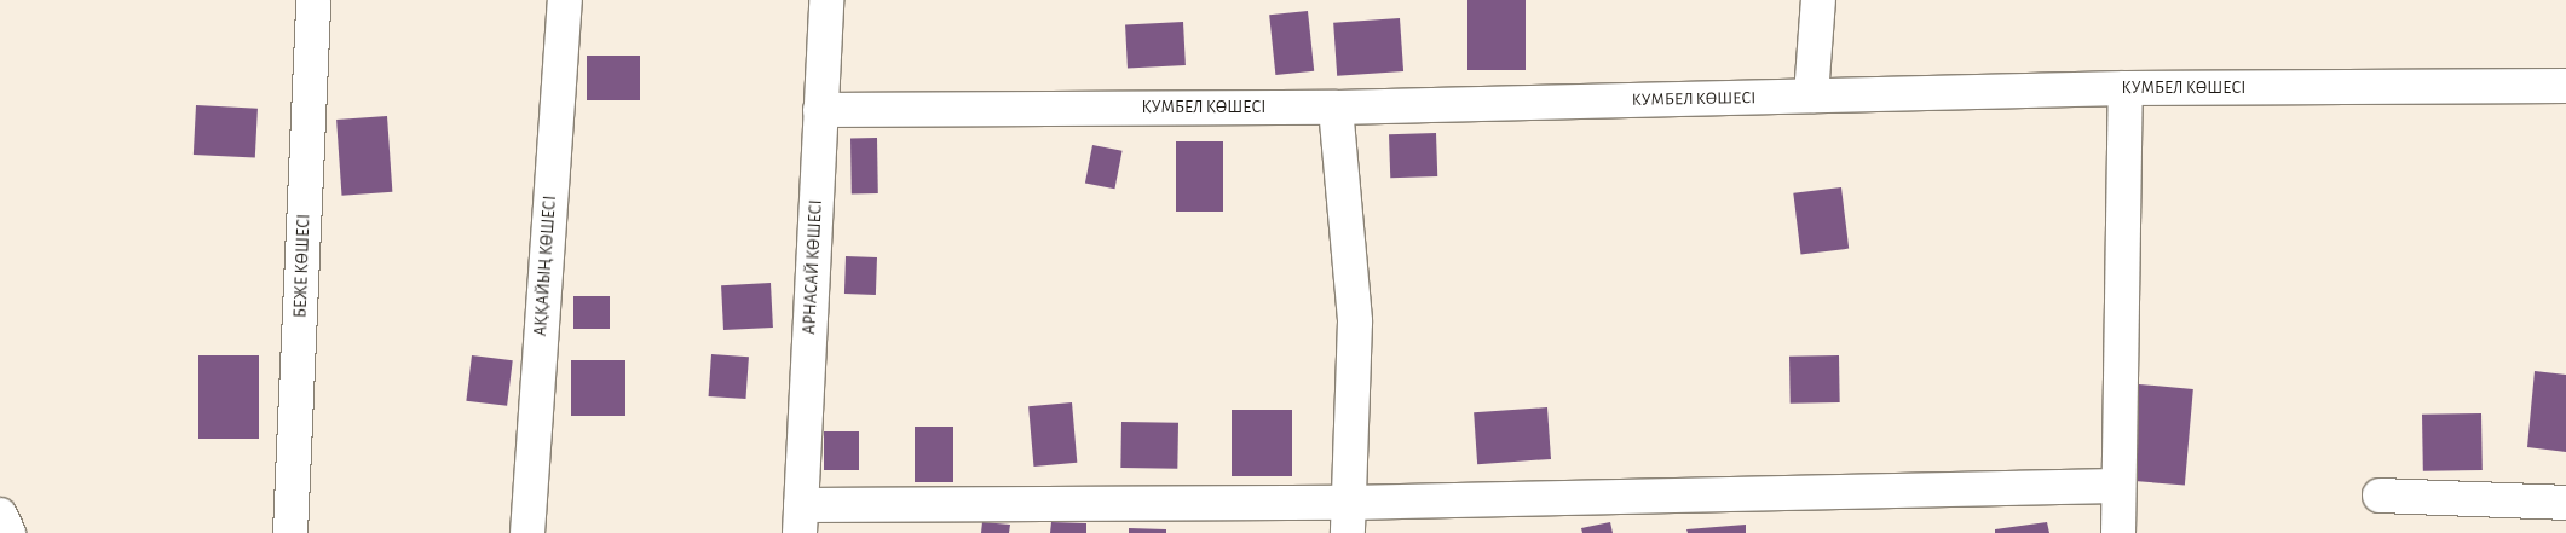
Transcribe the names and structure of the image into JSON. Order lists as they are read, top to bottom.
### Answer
{
  "streets": {
    "street": [
      "КУМБЕЛ KӨШЕСІ",
      "БЕЖЕ КӨШЕСІ",
      "АҚҚАЙЫҢ КӨШЕСІ",
      "АРНАСАЙ КӨШЕСІ"
    ]
  },
  "crossings": [
    ["КУМБЕЛ KӨШЕСІ", "АРНАСАЙ КӨШЕСІ"]
  ]
}
